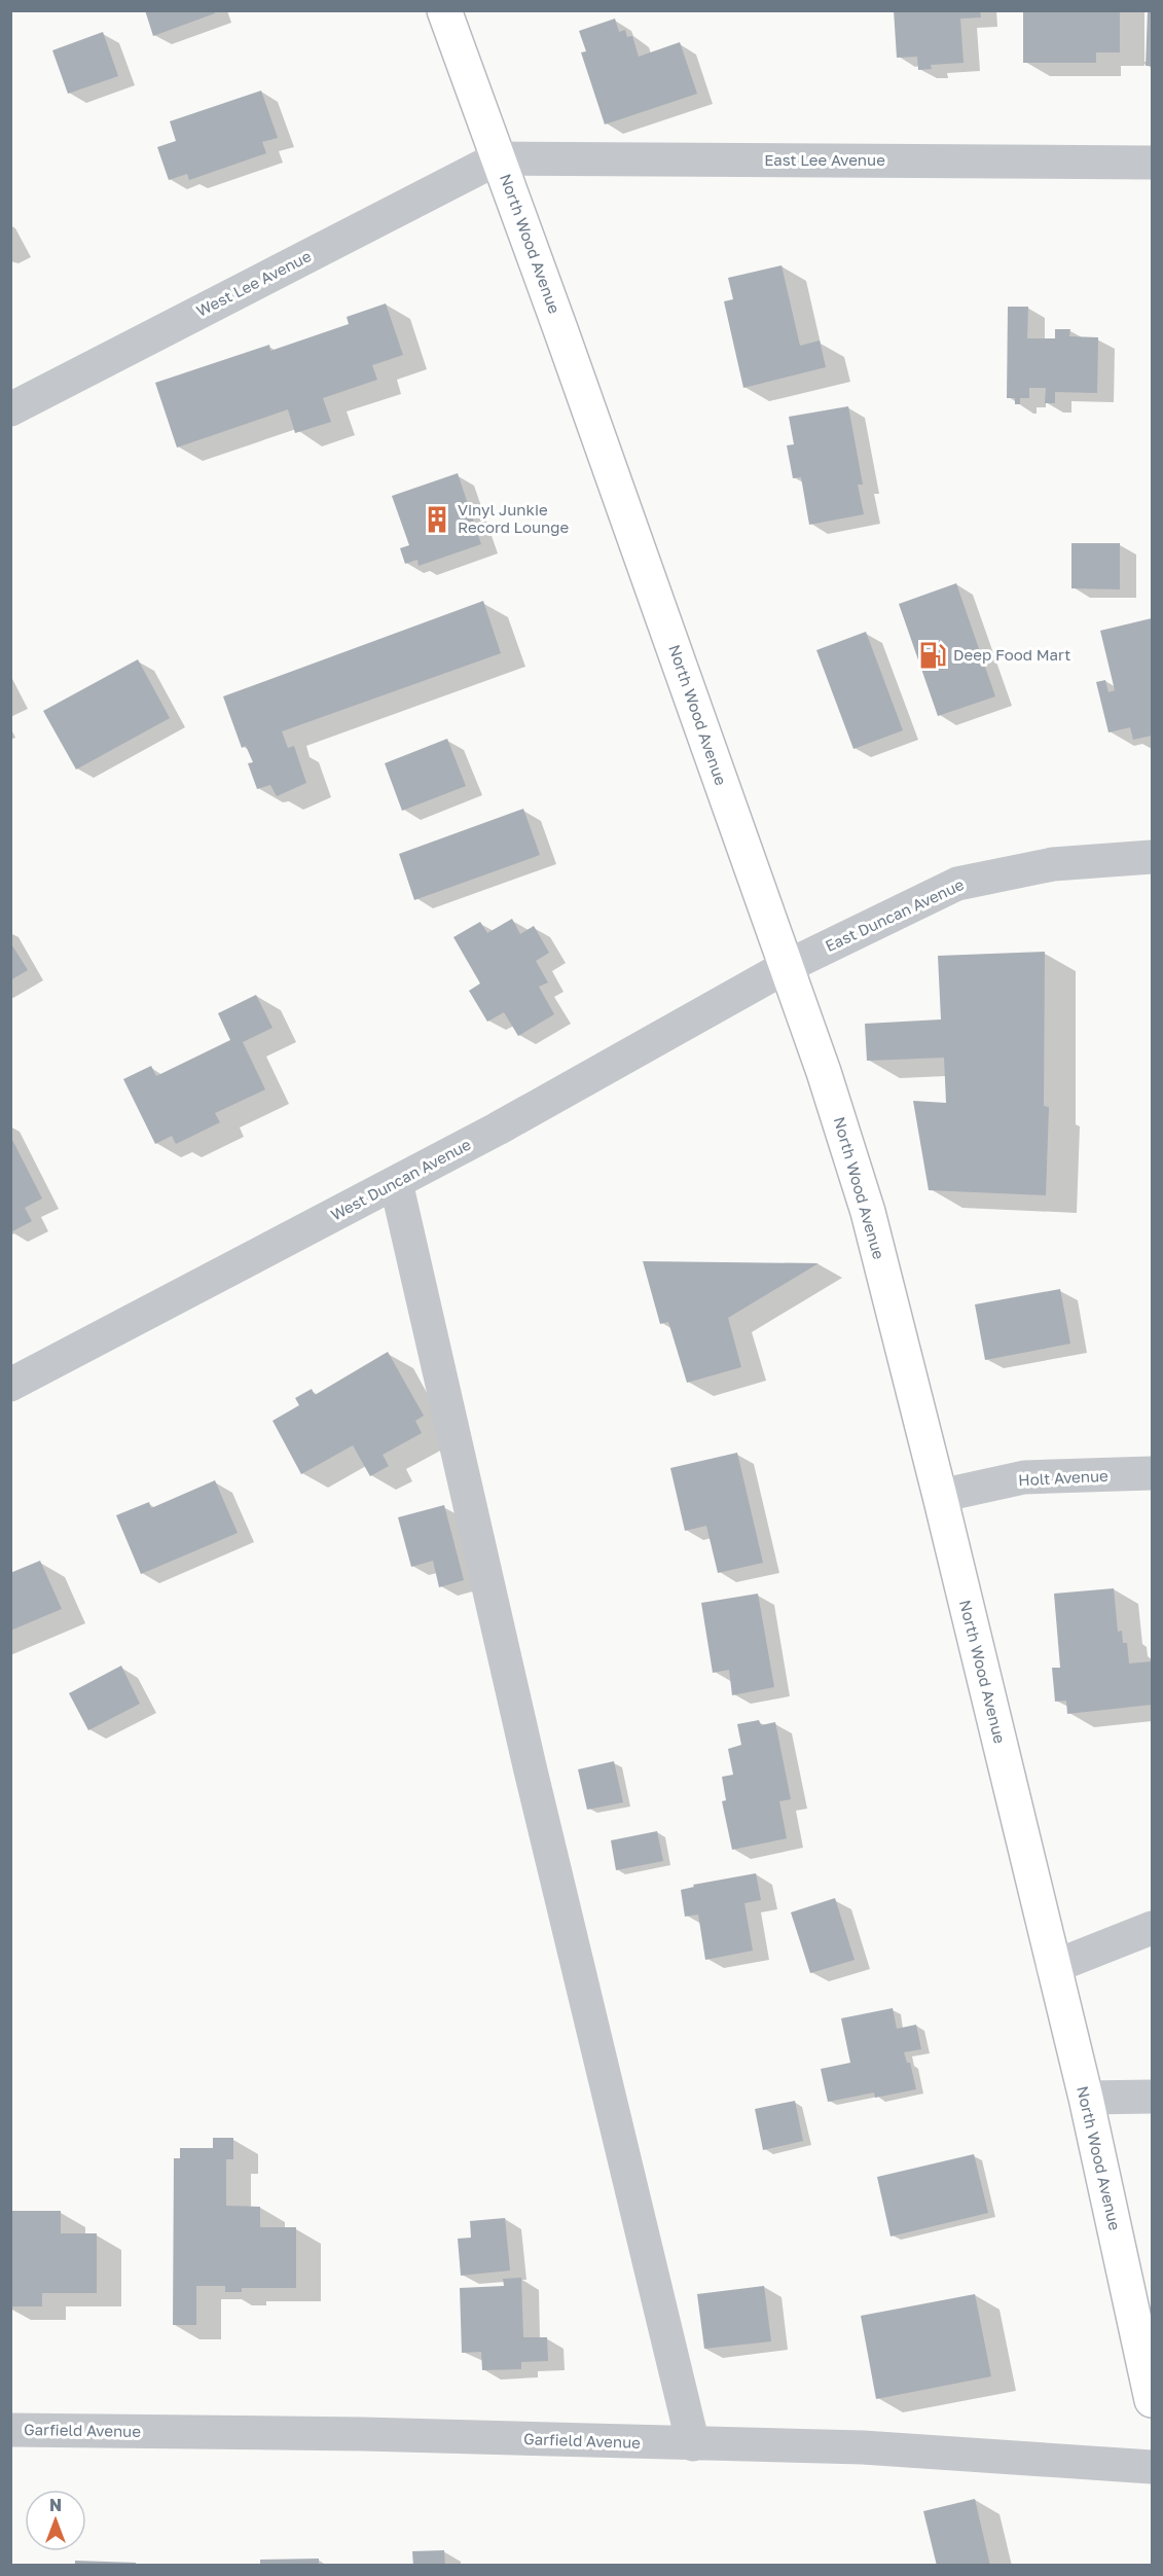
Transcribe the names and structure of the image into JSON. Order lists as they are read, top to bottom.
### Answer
{
  "streets": {
    "main road": ["North Wood Avenue"],
    "street": [
      "East Lee Avenue",
      "West Lee Avenue",
      "East Duncan Avenue",
      "West Duncan Avenue",
      "Holt Avenue",
      "Garfield Avenue"
    ]
  },
  "crossings": [
    ["East Lee Avenue", "North Wood Avenue"],
    ["East Lee Avenue", "West Lee Avenue"],
    ["North Wood Avenue", "West Lee Avenue"],
    ["North Wood Avenue", "East Duncan Avenue"],
    ["North Wood Avenue", "West Duncan Avenue"],
    ["North Wood Avenue", "Holt Avenue"],
    ["East Duncan Avenue", "West Duncan Avenue"]
  ],
  "places": {
    "building": ["Vinyl Junkie Record Lounge"],
    "fuel station": ["Deep Food Mart"]
  },
  "north": "top"
}
